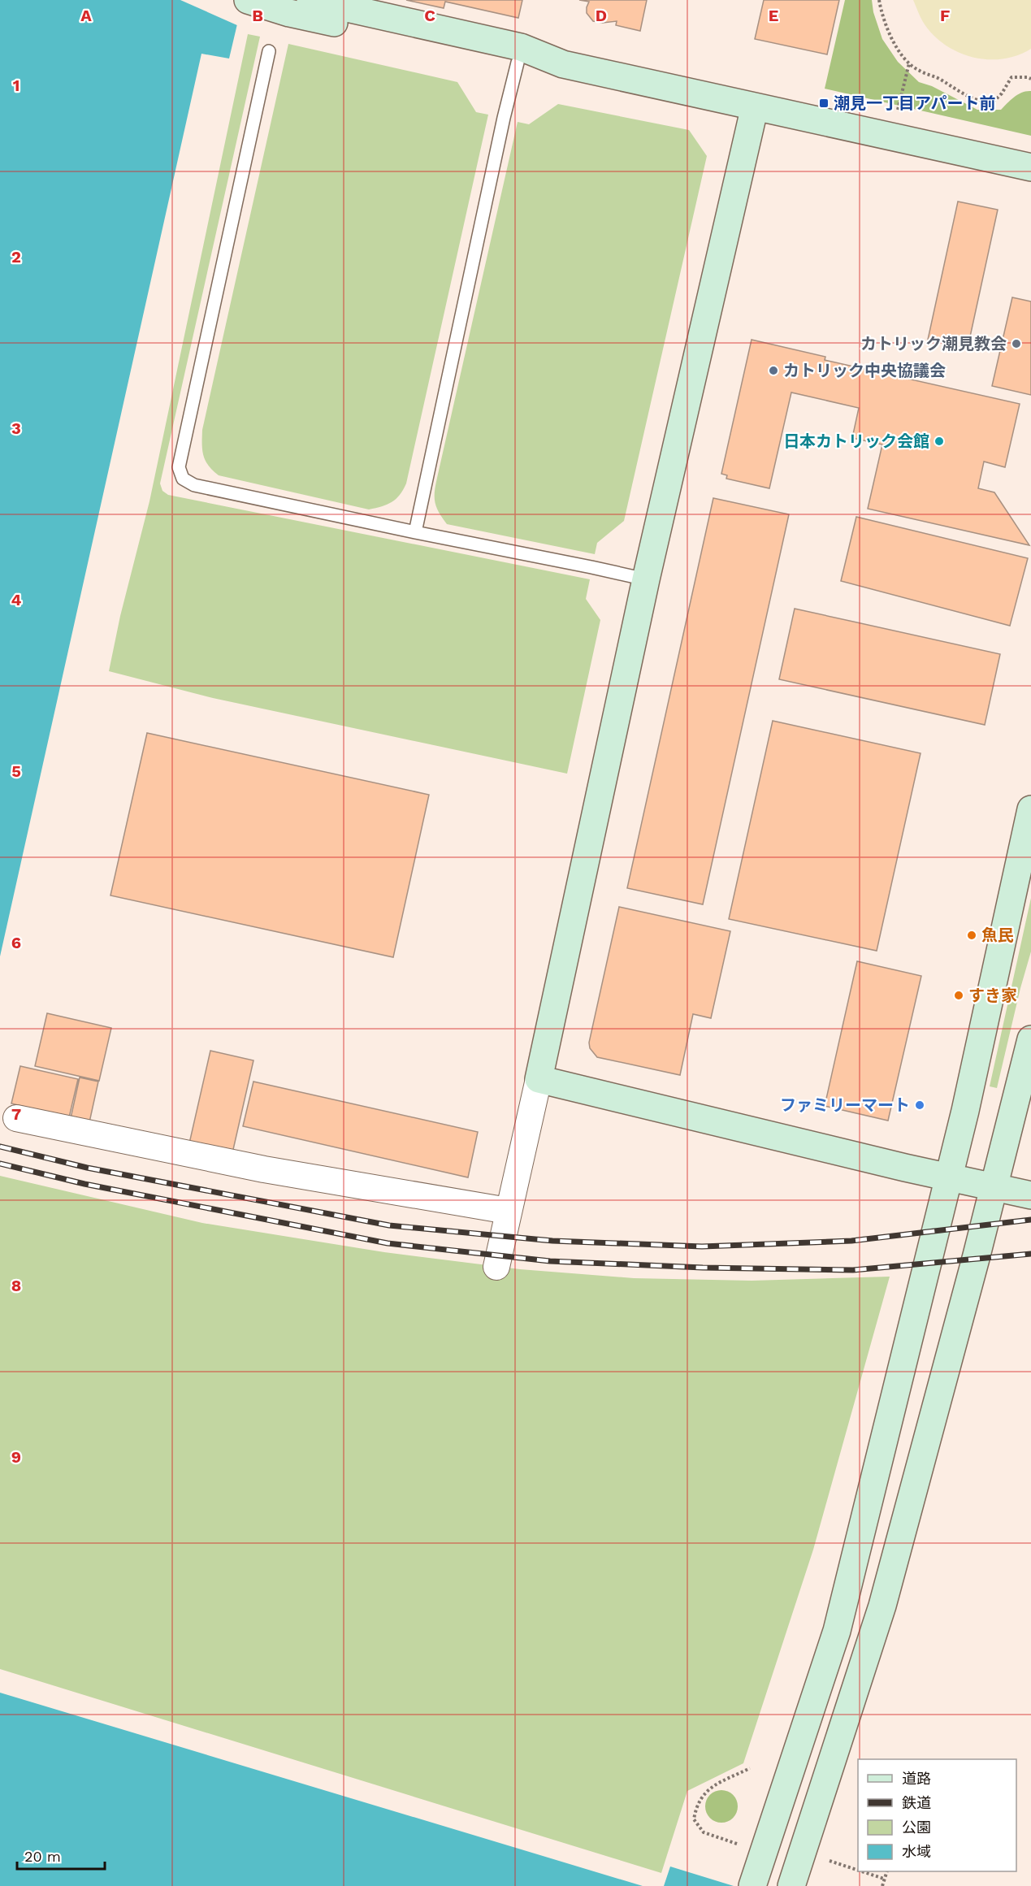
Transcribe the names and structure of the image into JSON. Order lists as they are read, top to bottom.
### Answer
{
  "places": {
    "transit": ["潮見一丁目アパート前"],
    "other": [
      "カトリック潮見教会",
      "カトリック中央協議会",
      "日本カトリック会館",
      "魚民",
      "すき家",
      "ファミリーマート"
    ]
  },
  "legend": [
    "道路",
    "鉄道",
    "公園",
    "水域"
  ],
  "scale_bar": "20 m",
  "grid": {
    "columns": [
      "A",
      "B",
      "C",
      "D",
      "E",
      "F"
    ],
    "rows": [
      "1",
      "2",
      "3",
      "4",
      "5",
      "6",
      "7",
      "8",
      "9"
    ]
  }
}
